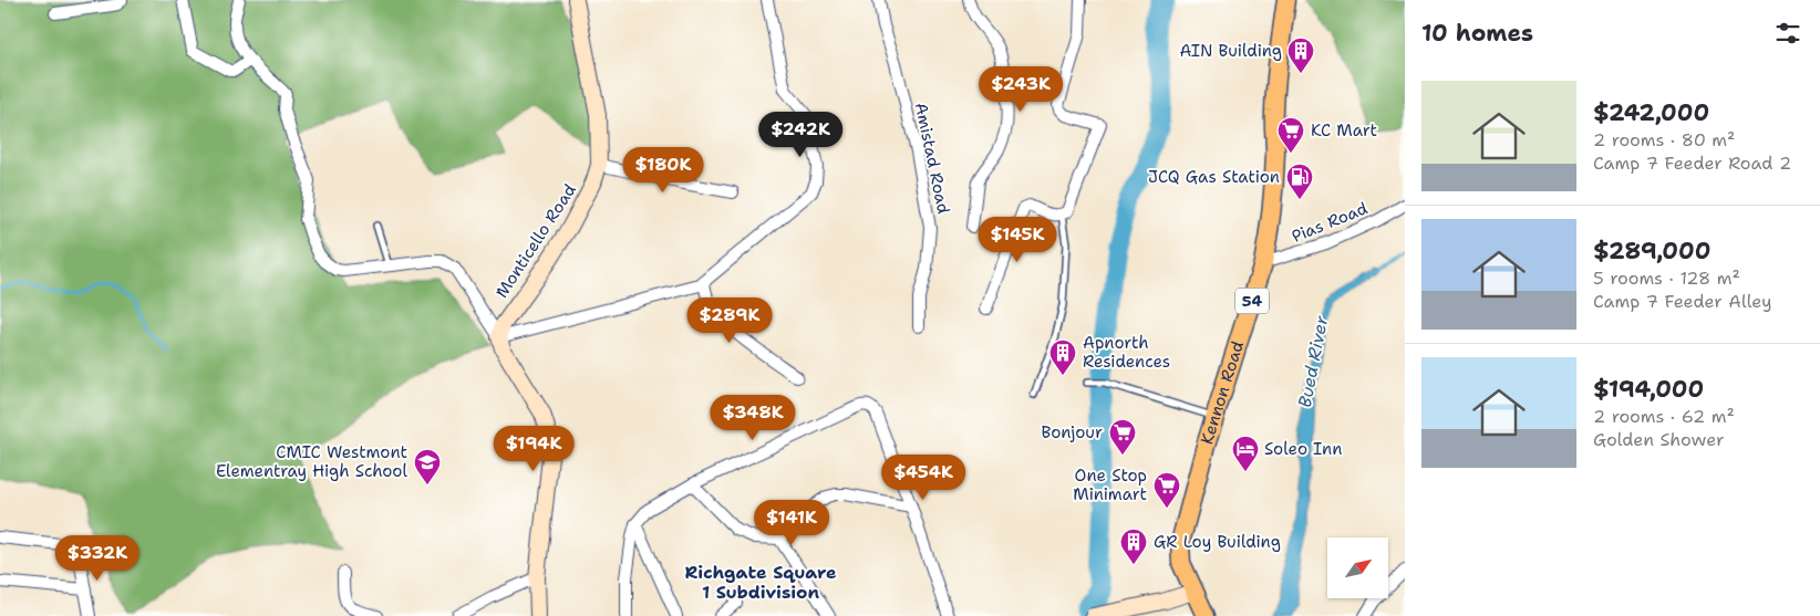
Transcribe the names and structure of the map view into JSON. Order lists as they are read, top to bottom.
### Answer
{
  "streets": {
    "highway": ["54", "Kennon Road"],
    "main road": ["Monticello Road"],
    "street": ["Amistad Road", "Pias Road"]
  },
  "crossings": [
    ["Pias Road", "Kennon Road"]
  ],
  "districts": ["Richgate Square 1 Subdivision"],
  "water": ["Bued River"],
  "places": {
    "building": ["AIN Building", "Apnorth Residences", "GR Loy Building"],
    "supermarket": ["KC Mart", "Bonjour", "One Stop Minimart"],
    "fuel station": ["JCQ Gas Station"],
    "hotel": ["Soleo Inn"],
    "school or university": ["CMIC Westmont Elementray High School"]
  },
  "north": "top right",
  "page": {
    "heading": "10 homes",
    "price": [
      "$243K",
      "$242K",
      "$180K",
      "$145K",
      "$289K",
      "$348K",
      "$194K",
      "$454K",
      "$141K",
      "$332K"
    ],
    "list": [
      {
        "name": "$242,000",
        "note": "2 rooms · 80 m² · Camp 7 Feeder Road 2"
      },
      {
        "name": "$289,000",
        "note": "5 rooms · 128 m² · Camp 7 Feeder Alley"
      },
      {
        "name": "$194,000",
        "note": "2 rooms · 62 m² · Golden Shower"
      }
    ]
  }
}
